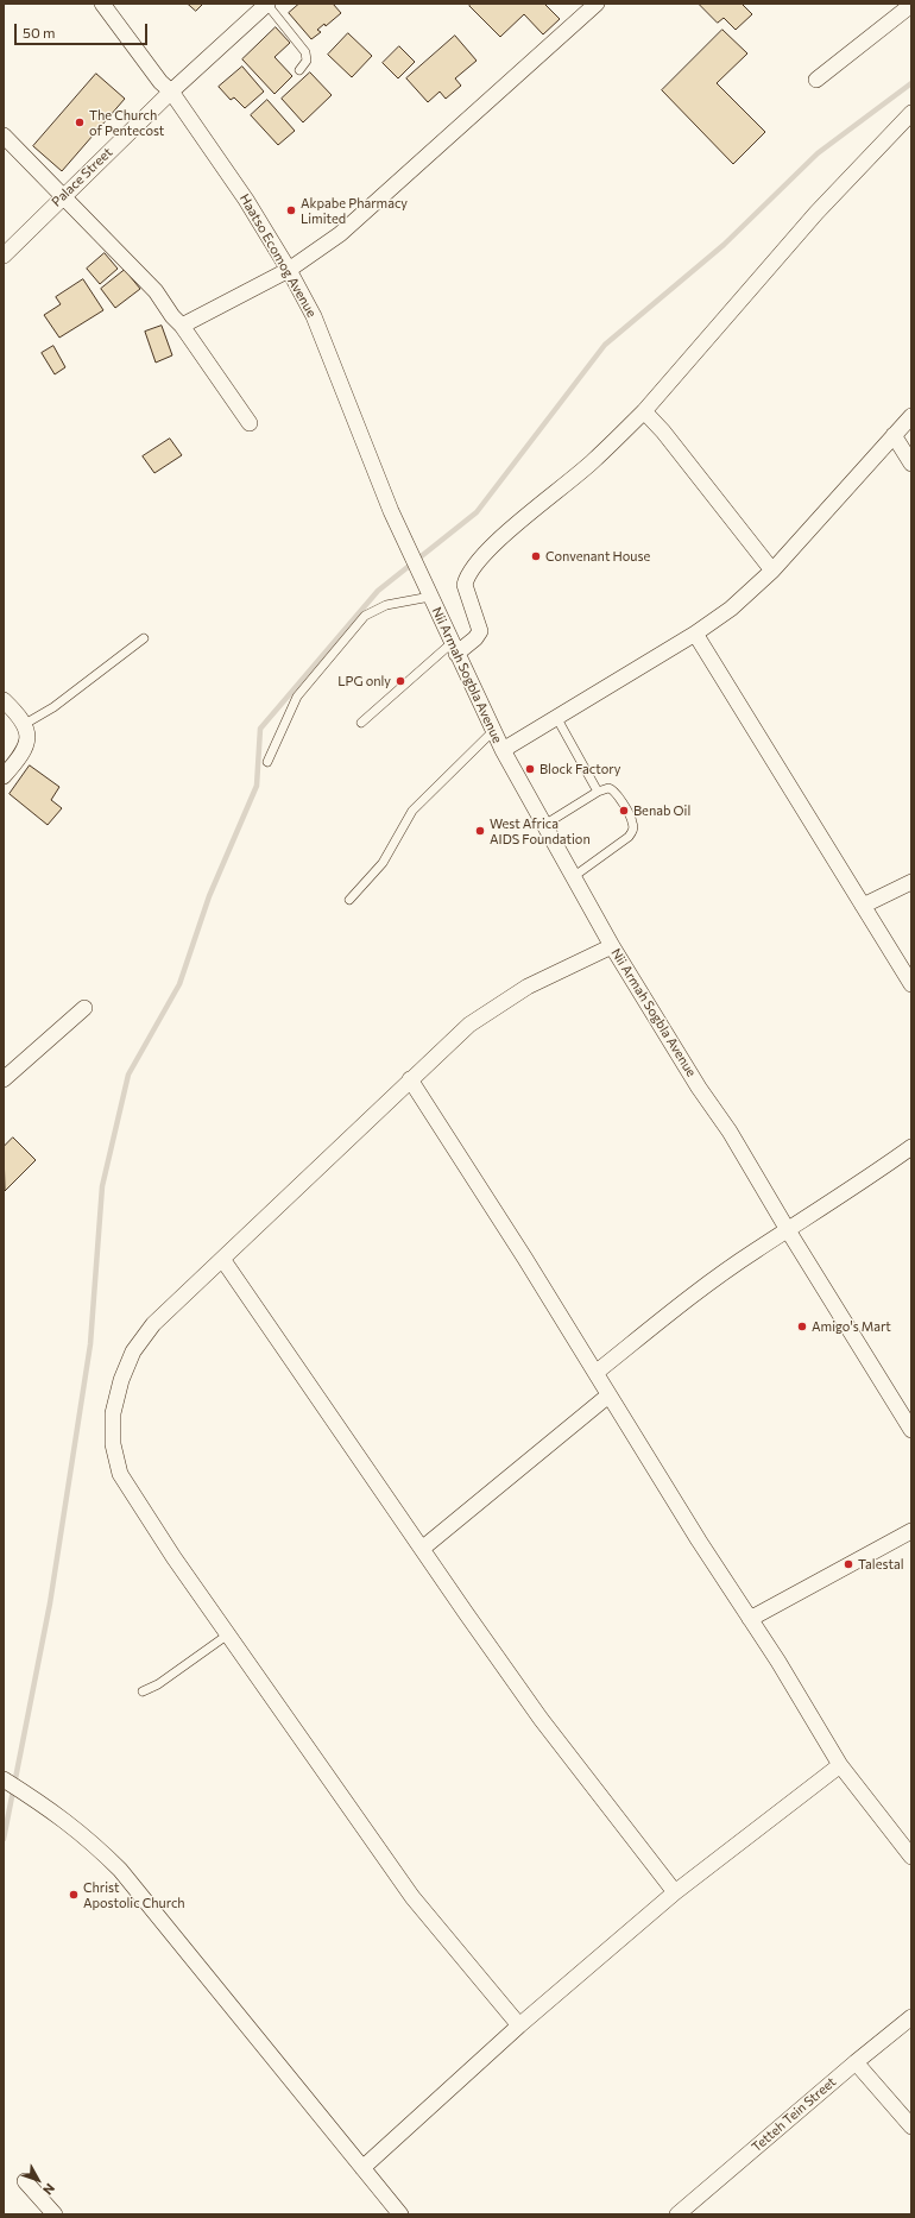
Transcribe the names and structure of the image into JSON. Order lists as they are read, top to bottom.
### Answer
{
  "streets": {
    "street": [
      "Palace Street",
      "Haatso Ecomog Avenue",
      "Nii Armah Sogbla Avenue",
      "Tetteh Tein Street"
    ]
  },
  "crossings": [
    ["Palace Street", "Haatso Ecomog Avenue"],
    ["Haatso Ecomog Avenue", "Nii Armah Sogbla Avenue"]
  ],
  "places": [
    "The Church of Pentecost",
    "Akpabe Pharmacy Limited",
    "Convenant House",
    "LPG only",
    "Block Factory",
    "Benab Oil",
    "West Africa AIDS Foundation",
    "Amigo's Mart",
    "Talestal",
    "Christ Apostolic Church"
  ],
  "scale_bar": "50 m",
  "north": "bottom right"
}
